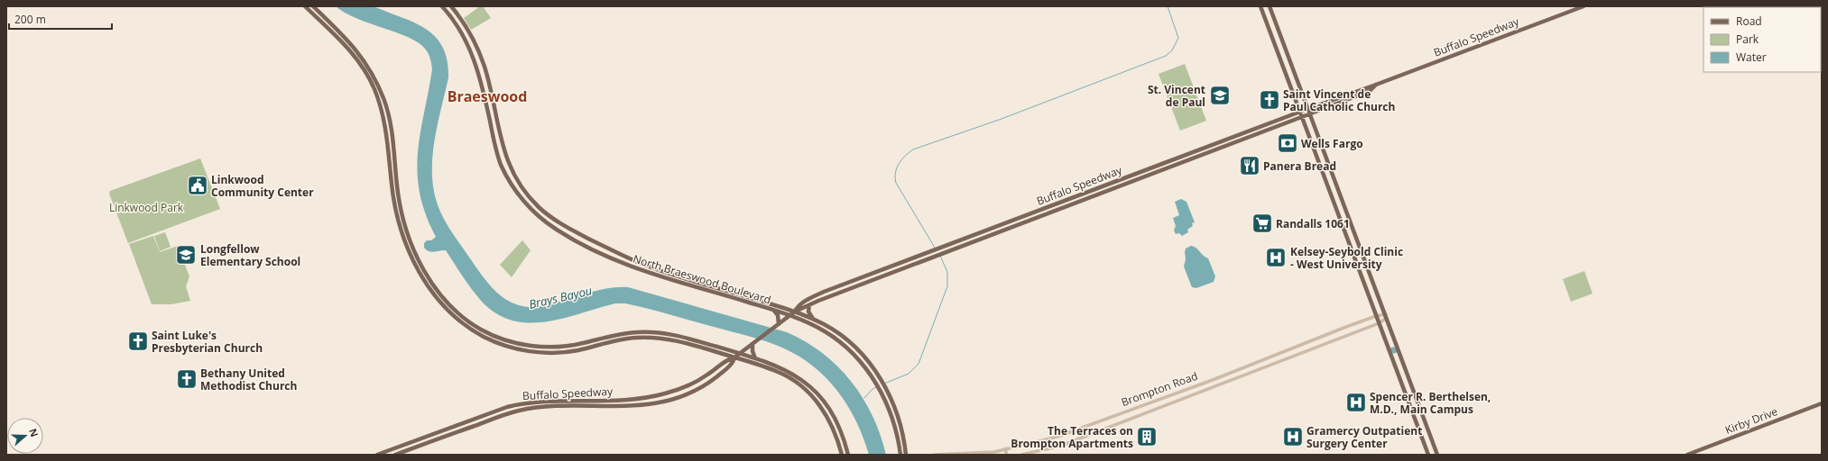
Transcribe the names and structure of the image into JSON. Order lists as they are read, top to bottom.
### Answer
{
  "streets": {
    "main road": ["Buffalo Speedway", "North Braeswood Boulevard", "Kirby Drive"],
    "street": ["Brompton Road"]
  },
  "crossings": [
    ["Buffalo Speedway", "North Braeswood Boulevard"]
  ],
  "districts": ["Braeswood"],
  "water": ["Brays Bayou"],
  "parks": ["Linkwood Park"],
  "places": {
    "school or university": ["St. Vincent de Paul", "Longfellow Elementary School"],
    "church": ["Saint Vincent de Paul Catholic Church", "Saint Luke's Presbyterian Church", "Bethany United Methodist Church"],
    "bank": ["Wells Fargo"],
    "restaurant": ["Panera Bread"],
    "public building": ["Linkwood Community Center"],
    "supermarket": ["Randalls 1061"],
    "hospital": ["Kelsey-Seybold Clinic - West University", "Spencer R. Berthelsen, M.D., Main Campus", "Gramercy Outpatient Surgery Center"],
    "building": ["The Terraces on Brompton Apartments"]
  },
  "legend": ["Road", "Park", "Water"],
  "scale_bar": "200 m",
  "north": "right"
}
